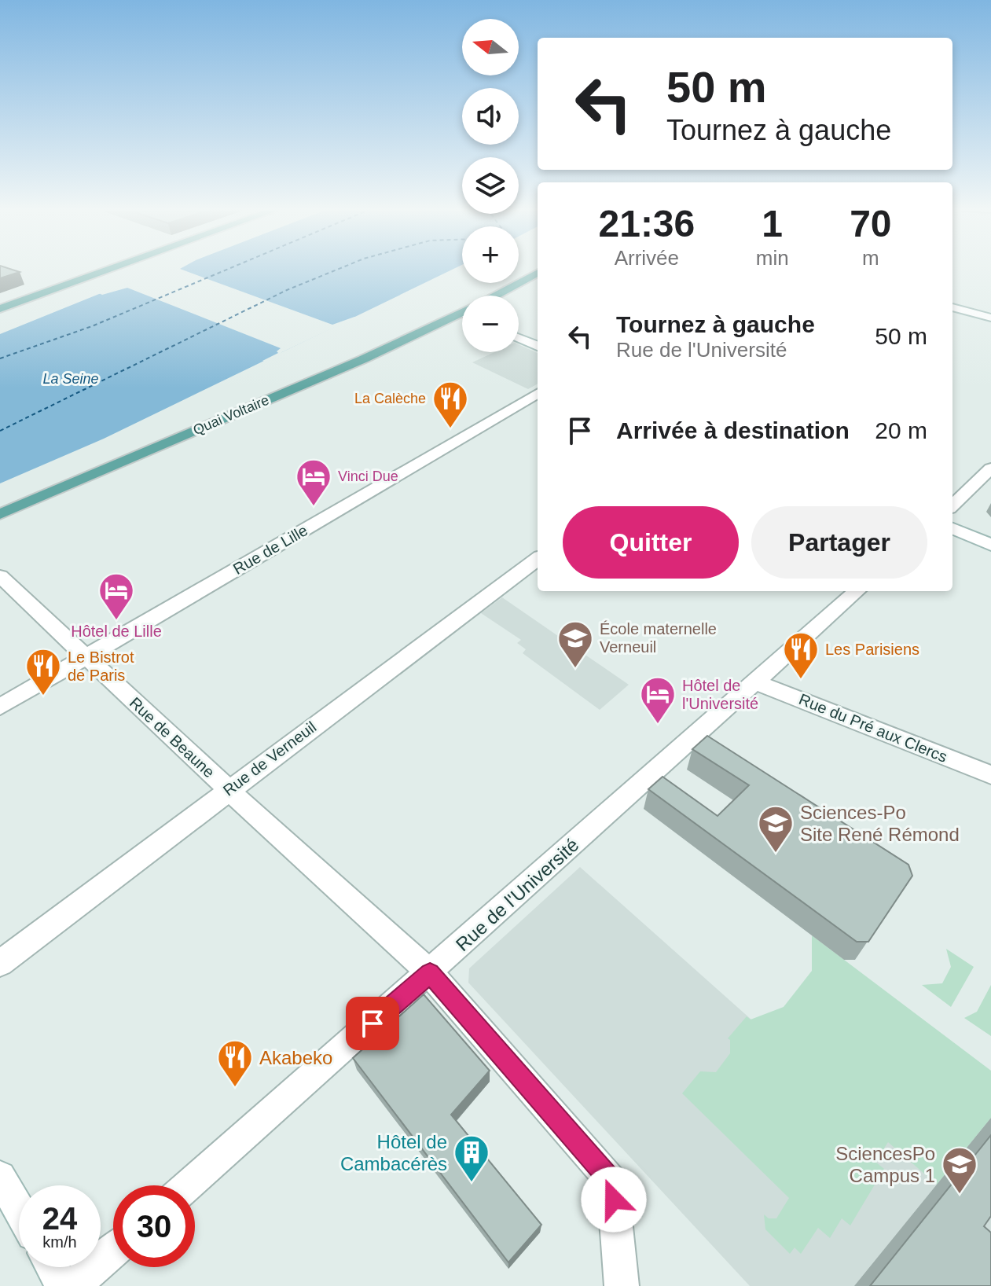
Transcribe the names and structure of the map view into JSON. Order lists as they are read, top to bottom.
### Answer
{
  "streets": {
    "main road": ["Quai Voltaire"],
    "street": [
      "Rue de Lille",
      "Rue du Pré aux Clercs",
      "Rue de Beaune",
      "Rue de Verneuil",
      "Rue de l'Université"
    ]
  },
  "crossings": [
    ["Rue de Lille", "Rue de Beaune"],
    ["Rue du Pré aux Clercs", "Rue de l'Université"],
    ["Rue de Beaune", "Rue de Verneuil"],
    ["Rue de Beaune", "Rue de l'Université"]
  ],
  "water": ["La Seine"],
  "places": {
    "restaurant": [
      "La Calèche",
      "Les Parisiens",
      "Le Bistrot de Paris",
      "Akabeko"
    ],
    "hotel": ["Vinci Due", "Hôtel de Lille", "Hôtel de l'Université"],
    "school or university": ["École maternelle Verneuil", "Sciences-Po Site René Rémond", "SciencesPo Campus 1"],
    "building": ["Hôtel de Cambacérès"]
  },
  "north": "left",
  "page": {
    "map_buttons": ["+", "−"],
    "turn": ["50 m", "Tournez à gauche"],
    "eta": [
      "21:36",
      "Arrivée",
      "1",
      "min",
      "70",
      "m"
    ],
    "list": [
      {
        "name": "Tournez à gauche",
        "note": "Rue de l'Université",
        "value": "50 m"
      },
      {
        "name": "Arrivée à destination",
        "value": "20 m"
      }
    ],
    "buttons": ["Quitter", "Partager"],
    "speed": "24 km/h",
    "limit": "30"
  }
}
